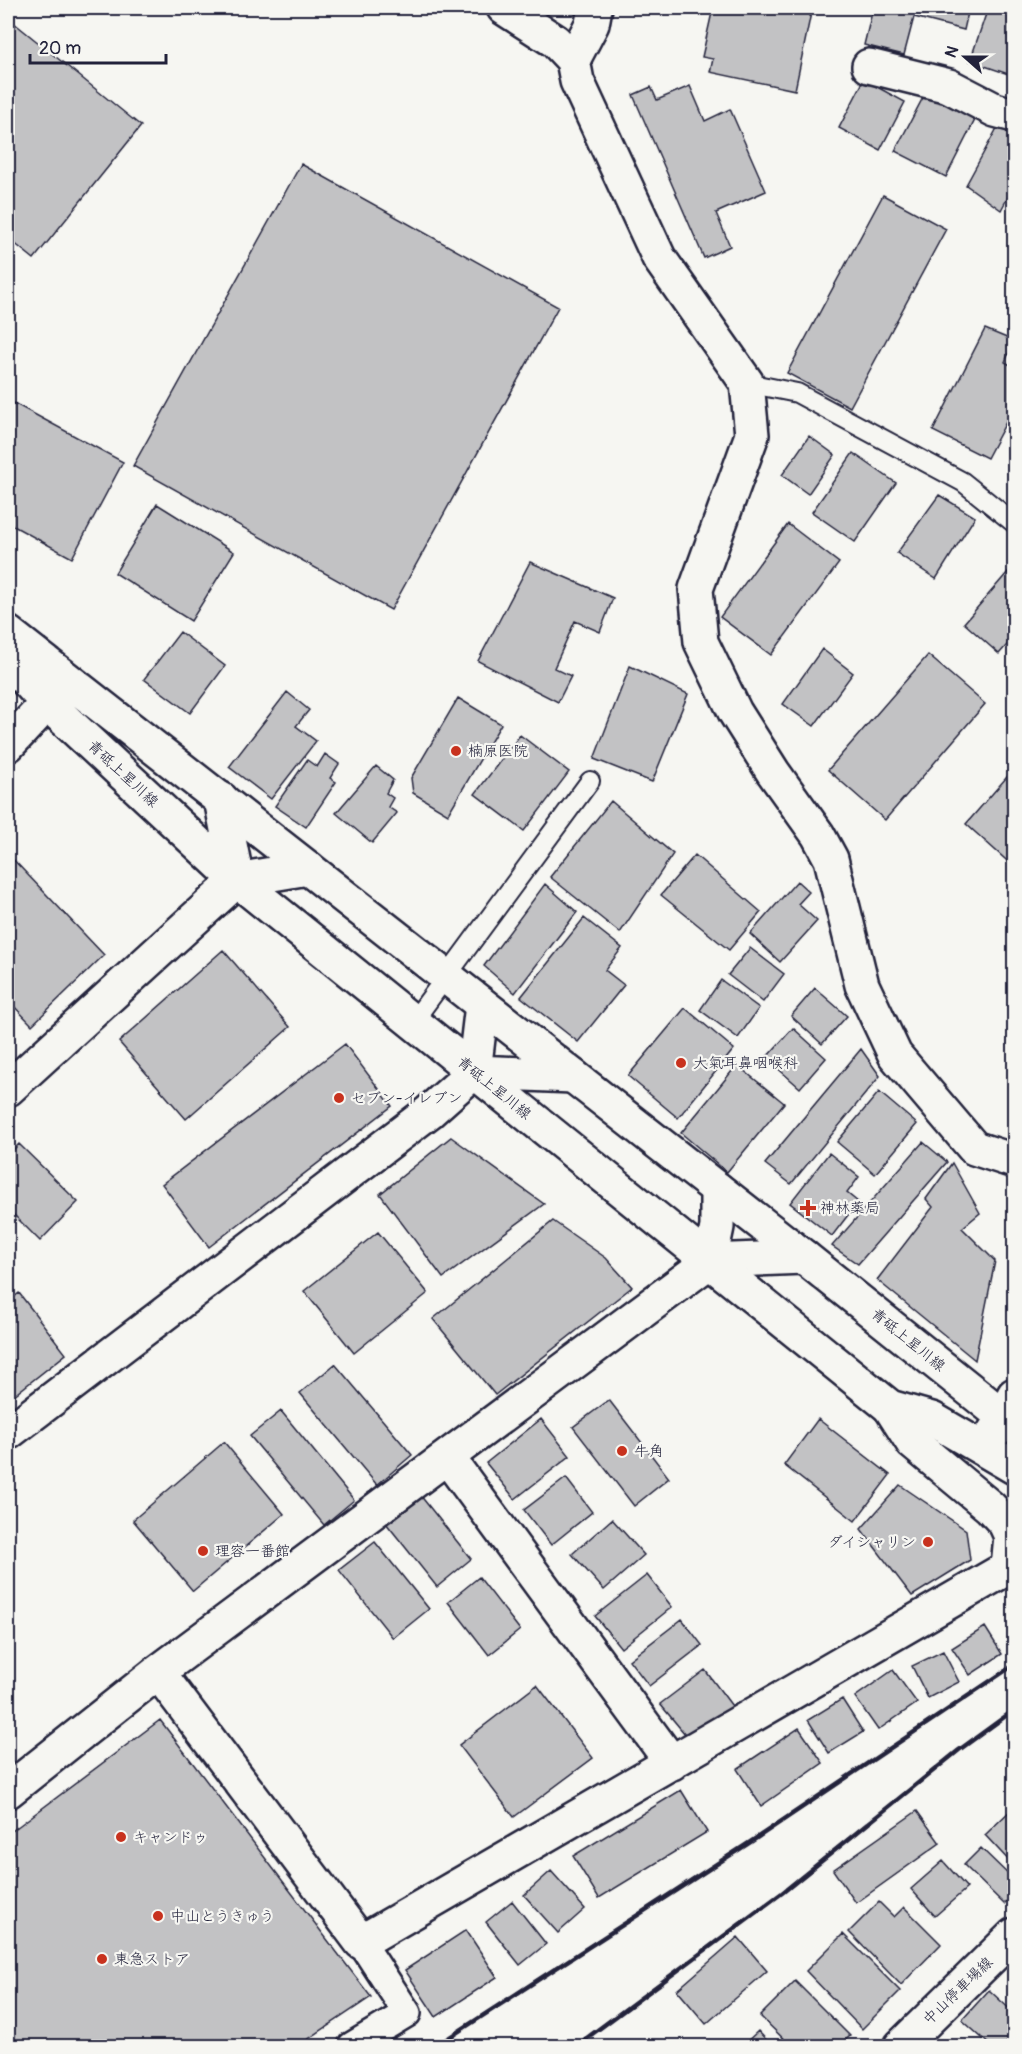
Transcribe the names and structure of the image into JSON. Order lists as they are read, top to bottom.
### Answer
{
  "streets": {
    "street": ["青砥上星川線", "中山停車場線"]
  },
  "places": {
    "other": [
      "楠原医院",
      "大氣耳鼻咽喉科",
      "セブン-イレブン",
      "牛角",
      "ダイシャリン",
      "理容一番館",
      "キャンドゥ",
      "中山とうきゅう",
      "東急ストア"
    ],
    "health": ["神林薬局"]
  },
  "scale_bar": "20 m",
  "north": "left"
}
